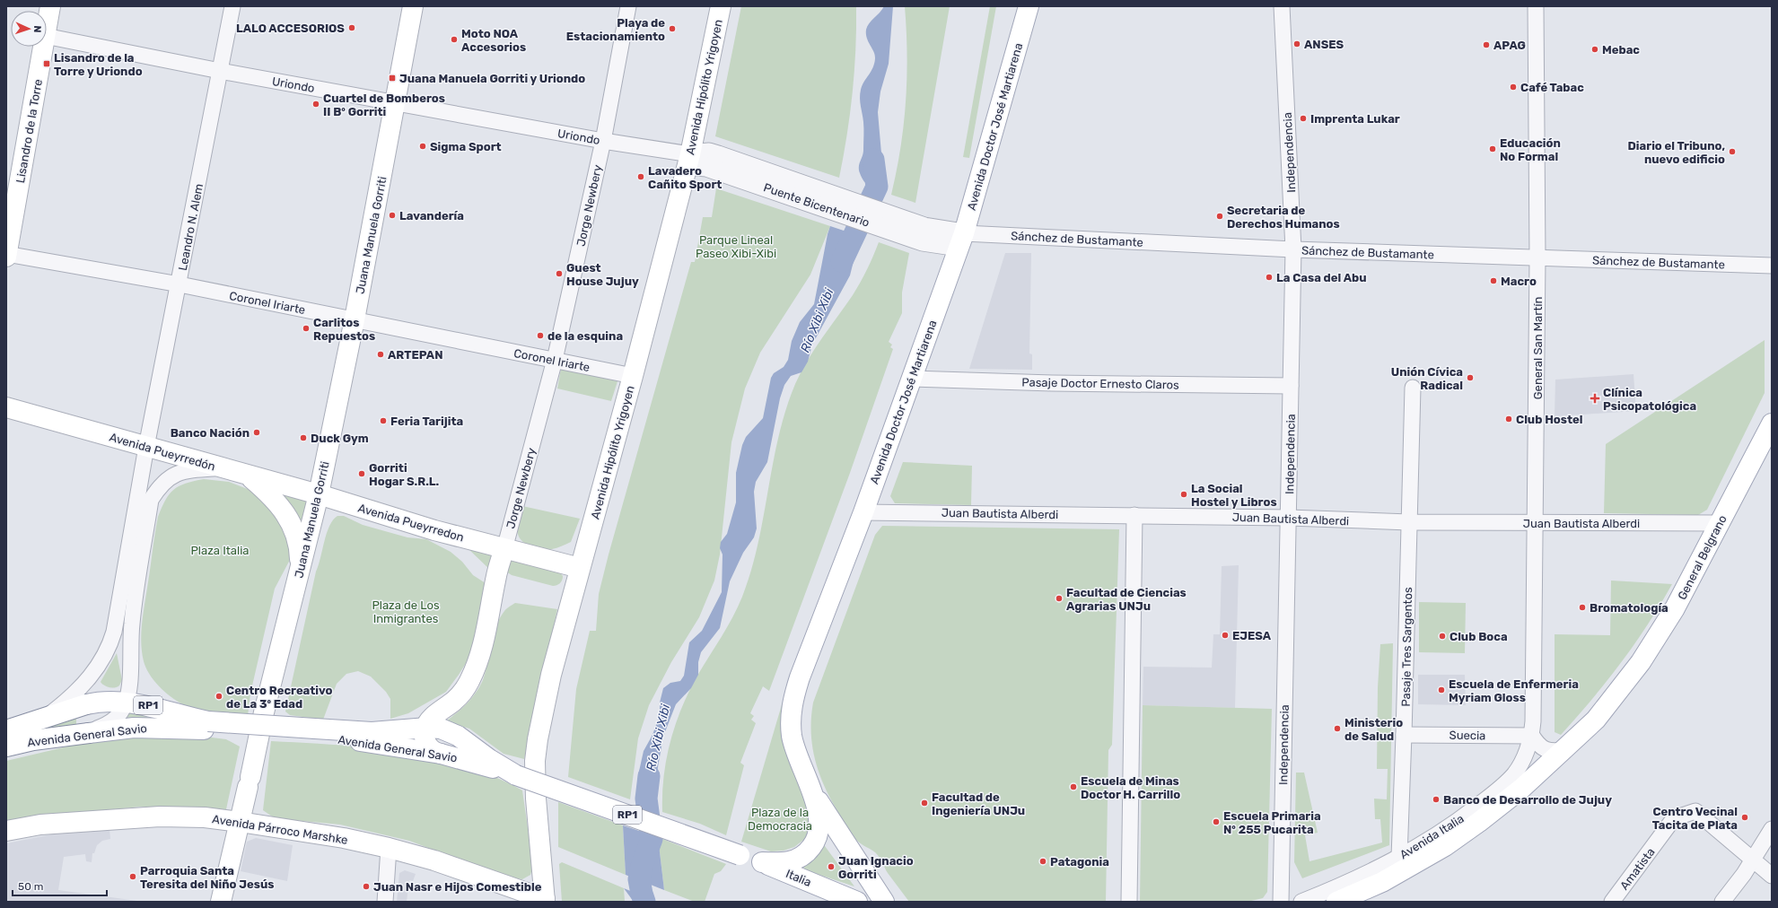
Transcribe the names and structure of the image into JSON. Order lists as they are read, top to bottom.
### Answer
{
  "streets": {
    "main road": [
      "Avenida Hipólito Yrigoyen",
      "Avenida Doctor José Martiarena",
      "Lisandro de la Torre",
      "Juana Manuela Gorriti",
      "Avenida Pueyrredón",
      "Avenida Pueyrredon",
      "General Belgrano",
      "RP1",
      "Avenida General Savio",
      "Avenida Párroco Marshke",
      "Avenida Italia",
      "Italia"
    ],
    "street": [
      "Uriondo",
      "Independencia",
      "Puente Bicentenario",
      "Jorge Newbery",
      "Leandro N. Alem",
      "Sánchez de Bustamante",
      "Coronel Iriarte",
      "General San Martín",
      "Pasaje Doctor Ernesto Claros",
      "Juan Bautista Alberdi",
      "Pasaje Tres Sargentos",
      "Suecia",
      "Amatista"
    ]
  },
  "crossings": [
    ["Uriondo", "Avenida Hipólito Yrigoyen"],
    ["Uriondo", "Puente Bicentenario"],
    ["Uriondo", "Jorge Newbery"],
    ["Uriondo", "Leandro N. Alem"],
    ["Uriondo", "Juana Manuela Gorriti"],
    ["Avenida Hipólito Yrigoyen", "Puente Bicentenario"],
    ["Avenida Hipólito Yrigoyen", "Coronel Iriarte"],
    ["Avenida Hipólito Yrigoyen", "Avenida Pueyrredon"],
    ["Avenida Hipólito Yrigoyen", "Avenida Párroco Marshke"],
    ["Avenida Doctor José Martiarena", "Puente Bicentenario"],
    ["Avenida Doctor José Martiarena", "Sánchez de Bustamante"],
    ["Avenida Doctor José Martiarena", "Pasaje Doctor Ernesto Claros"],
    ["Avenida Doctor José Martiarena", "Juan Bautista Alberdi"],
    ["Lisandro de la Torre", "Coronel Iriarte"],
    ["Independencia", "Sánchez de Bustamante"],
    ["Independencia", "Pasaje Doctor Ernesto Claros"],
    ["Independencia", "Juan Bautista Alberdi"],
    ["Puente Bicentenario", "Sánchez de Bustamante"],
    ["Jorge Newbery", "Coronel Iriarte"],
    ["Jorge Newbery", "Avenida Pueyrredon"],
    ["Jorge Newbery", "RP1"],
    ["Leandro N. Alem", "Coronel Iriarte"],
    ["Leandro N. Alem", "Avenida Pueyrredón"],
    ["Leandro N. Alem", "RP1"],
    ["Juana Manuela Gorriti", "Coronel Iriarte"],
    ["Juana Manuela Gorriti", "Avenida Pueyrredón"],
    ["Juana Manuela Gorriti", "Avenida Pueyrredon"],
    ["Juana Manuela Gorriti", "Avenida Párroco Marshke"],
    ["Sánchez de Bustamante", "General San Martín"],
    ["General San Martín", "Juan Bautista Alberdi"],
    ["General San Martín", "Suecia"],
    ["General San Martín", "Avenida Italia"],
    ["Avenida Pueyrredón", "Avenida Pueyrredon"],
    ["Avenida Pueyrredón", "RP1"],
    ["Juan Bautista Alberdi", "General Belgrano"],
    ["Juan Bautista Alberdi", "Pasaje Tres Sargentos"],
    ["Avenida Pueyrredon", "RP1"],
    ["General Belgrano", "Avenida Italia"],
    ["Pasaje Tres Sargentos", "Suecia"],
    ["Pasaje Tres Sargentos", "Avenida Italia"],
    ["RP1", "Avenida General Savio"],
    ["Avenida General Savio", "Italia"],
    ["Suecia", "Avenida Italia"]
  ],
  "water": ["Río Xibi Xibi"],
  "parks": [
    "Parque Lineal Paseo Xibi-Xibi",
    "Plaza Italia",
    "Plaza de Los Inmigrantes",
    "Plaza de la Democracia"
  ],
  "places": {
    "other": [
      "LALO ACCESORIOS",
      "Playa de Estacionamiento",
      "Moto NOA Accesorios",
      "ANSES",
      "APAG",
      "Mebac",
      "Café Tabac",
      "Cuartel de Bomberos II Bº Gorriti",
      "Imprenta Lukar",
      "Sigma Sport",
      "Educación No Formal",
      "Diario el Tribuno, nuevo edificio",
      "Lavadero Cañito Sport",
      "Lavandería",
      "Secretaria de Derechos Humanos",
      "Guest House Jujuy",
      "La Casa del Abu",
      "Macro",
      "Carlitos Repuestos",
      "de la esquina",
      "ARTEPAN",
      "Unión Cívica Radical",
      "Club Hostel",
      "Feria Tarijita",
      "Banco Nación",
      "Duck Gym",
      "Gorriti Hogar S.R.L.",
      "La Social Hostel y Libros",
      "Facultad de Ciencias Agrarias UNJu",
      "Bromatología",
      "EJESA",
      "Club Boca",
      "Escuela de Enfermeria Myriam Gloss",
      "Centro Recreativo de La 3º Edad",
      "Ministerio de Salud",
      "Escuela de Minas Doctor H. Carrillo",
      "Banco de Desarrollo de Jujuy",
      "Facultad de Ingeniería UNJu",
      "Centro Vecinal Tacita de Plata",
      "Escuela Primaria Nº 255 Pucarita",
      "Patagonia",
      "Juan Ignacio Gorriti",
      "Parroquia Santa Teresita del Niño Jesús",
      "Juan Nasr e Hijos Comestible"
    ],
    "transit": ["Lisandro de la Torre y Uriondo", "Juana Manuela Gorriti y Uriondo"],
    "health": ["Clínica Psicopatológica"]
  },
  "scale_bar": "50 m",
  "north": "right"
}
